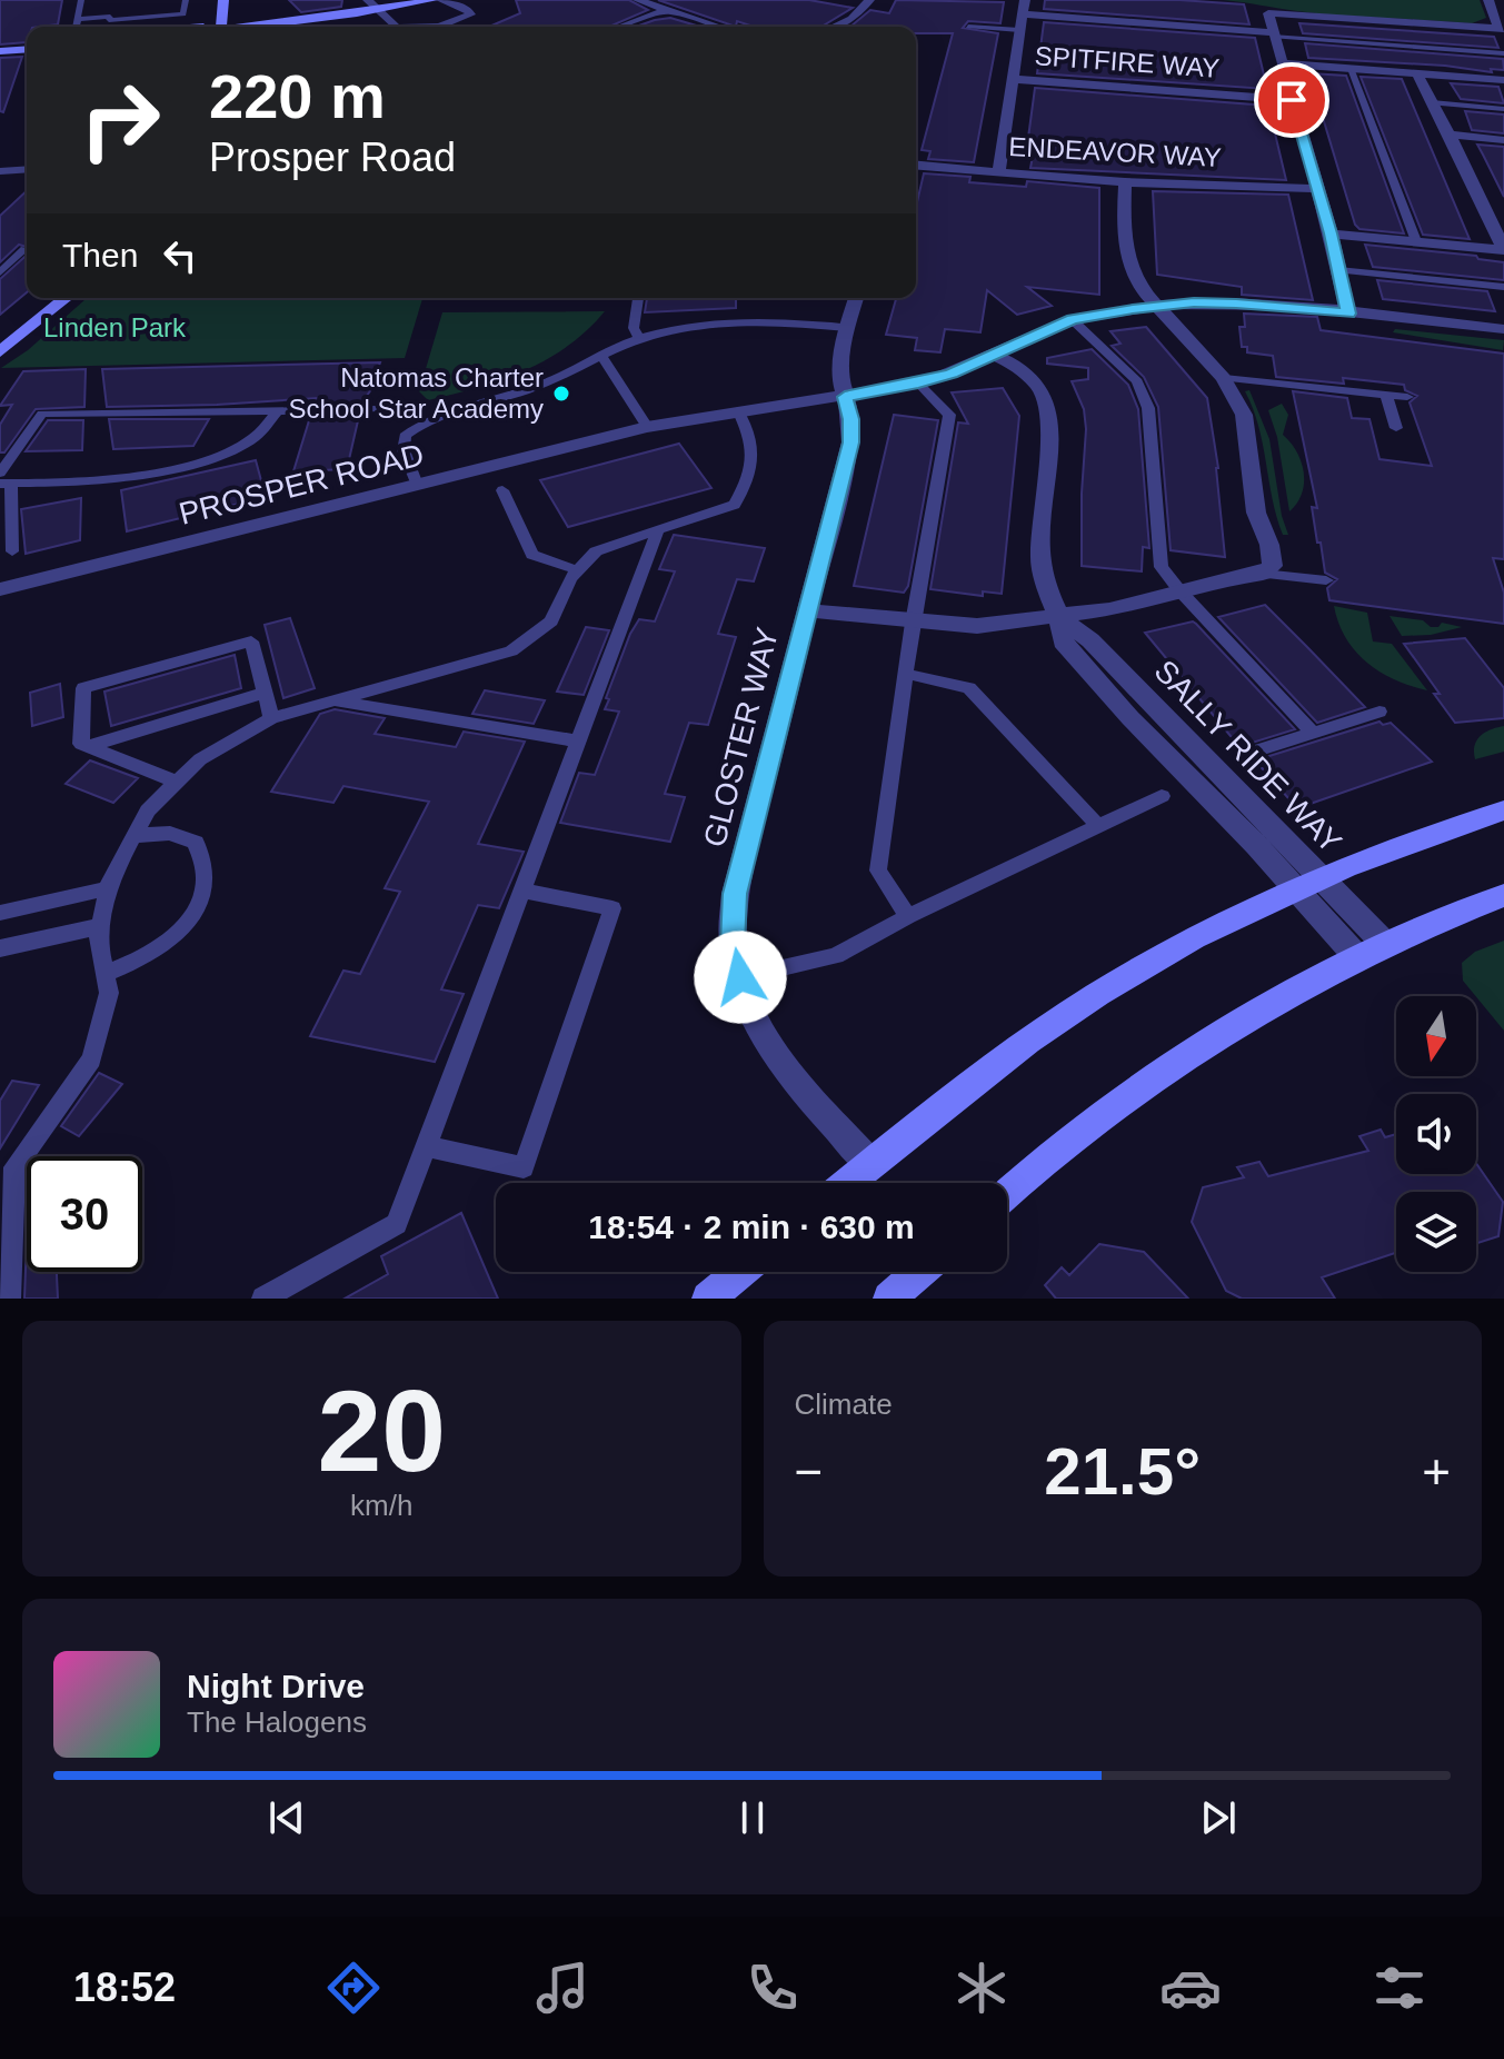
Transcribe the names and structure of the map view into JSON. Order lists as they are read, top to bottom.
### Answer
{
  "streets": {
    "street": [
      "SPITFIRE WAY",
      "ENDEAVOR WAY",
      "PROSPER ROAD",
      "GLOSTER WAY",
      "SALLY RIDE WAY"
    ]
  },
  "crossings": [
    ["PROSPER ROAD", "GLOSTER WAY"],
    ["PROSPER ROAD", "SALLY RIDE WAY"]
  ],
  "parks": ["Linden Park"],
  "places": ["Natomas Charter School Star Academy"],
  "north": "bottom",
  "page": {
    "turn": ["220 m", "Prosper Road"],
    "then": "Then",
    "limit": "30",
    "trip": "18:54 · 2 min · 630 m",
    "tile": [
      ["20", "km/h"],
      "Climate"
    ],
    "heat": ["−", "21.5°", "+"],
    "song": ["Night Drive", "The Halogens"],
    "tabs": "18:52"
  }
}
